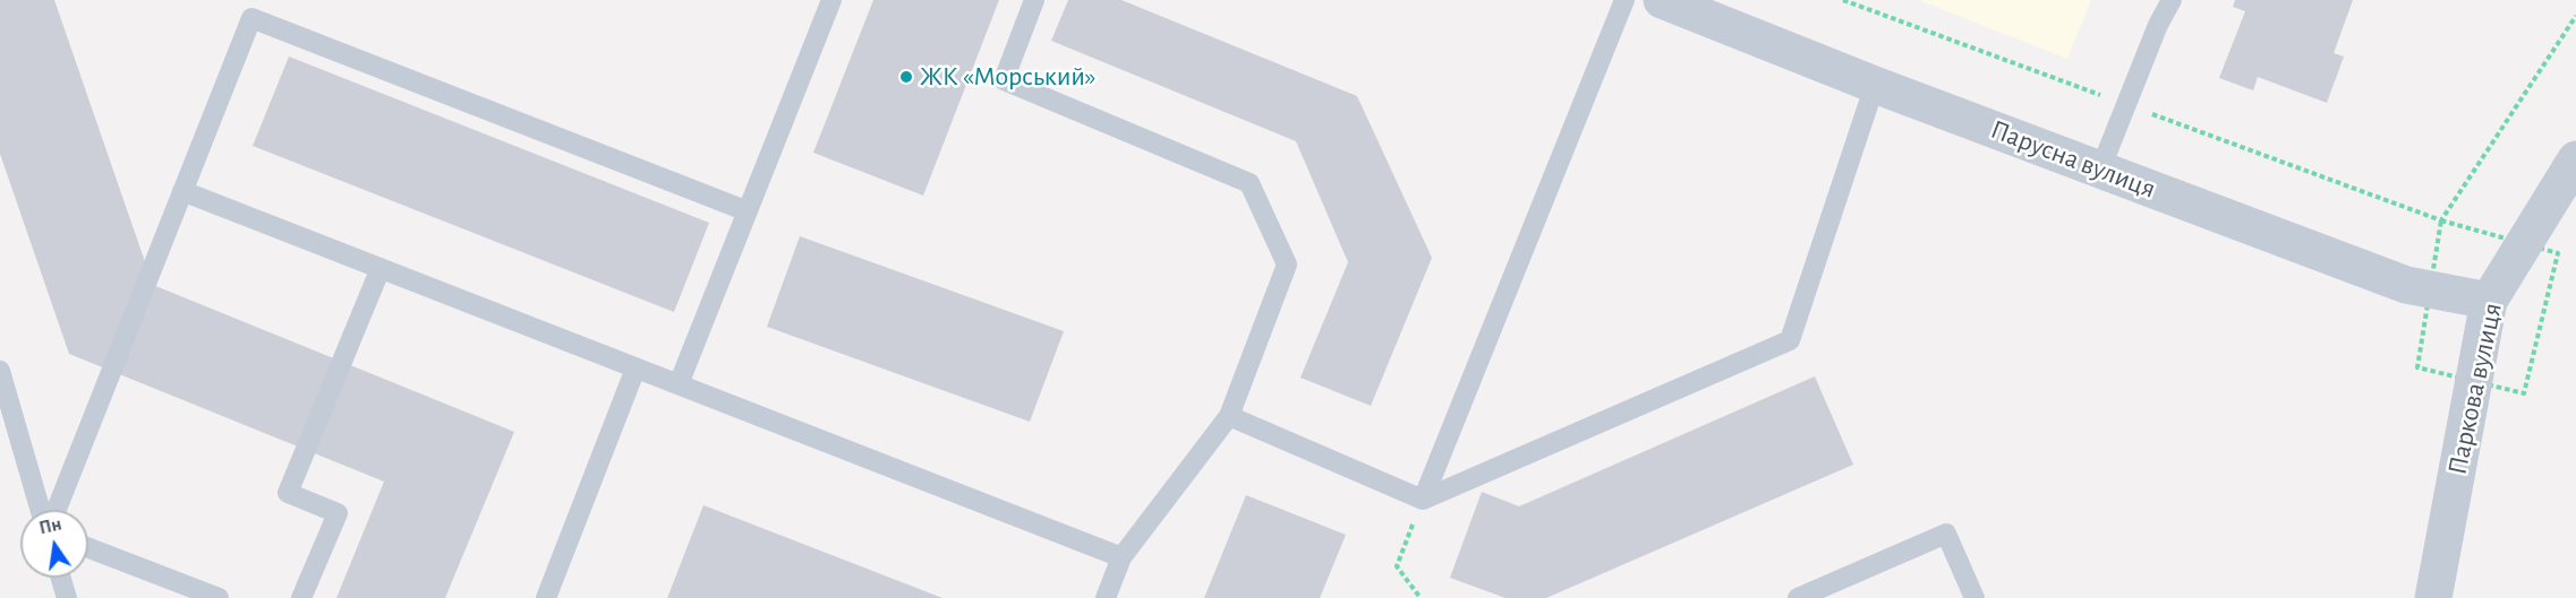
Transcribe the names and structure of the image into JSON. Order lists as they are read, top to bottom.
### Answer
{
  "streets": {
    "street": ["Парусна вулиця", "Паркова вулиця"]
  },
  "crossings": [
    ["Парусна вулиця", "Паркова вулиця"]
  ],
  "places": ["ЖК «Морський»"],
  "north": "top"
}
